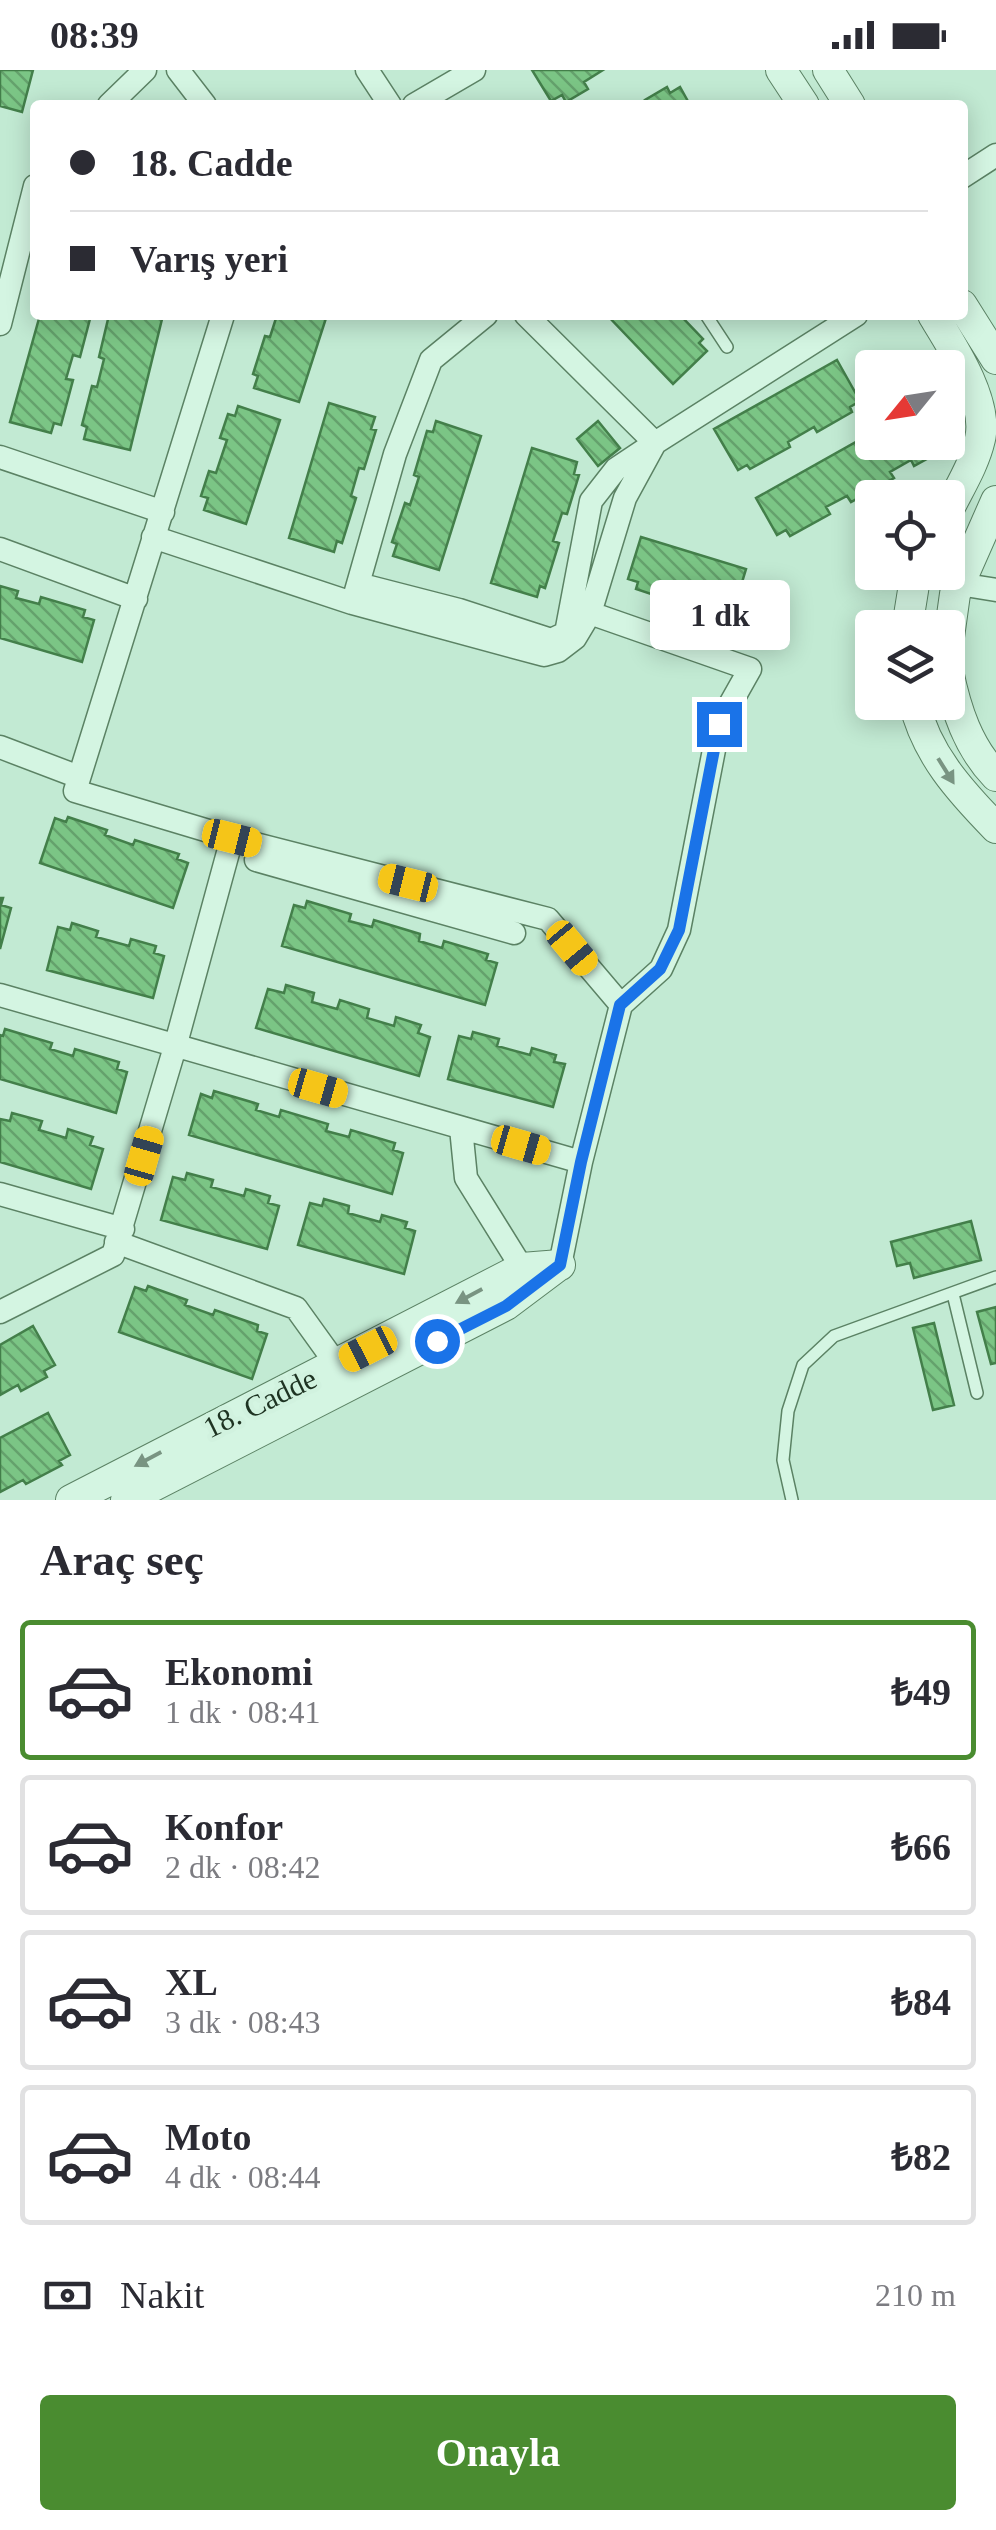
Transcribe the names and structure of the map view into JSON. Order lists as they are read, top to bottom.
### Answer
{
  "streets": {
    "street": ["18. Cadde"]
  },
  "north": "bottom left",
  "page": {
    "status": "08:39",
    "banner": ["18. Cadde", "Varış yeri"],
    "bubble": "1 dk",
    "heading": "Araç seç",
    "list": [
      {
        "name": "Ekonomi",
        "note": "1 dk · 08:41",
        "value": "₺49"
      },
      {
        "name": "Konfor",
        "note": "2 dk · 08:42",
        "value": "₺66"
      },
      {
        "name": "XL",
        "note": "3 dk · 08:43",
        "value": "₺84"
      },
      {
        "name": "Moto",
        "note": "4 dk · 08:44",
        "value": "₺82"
      }
    ],
    "pay": ["Nakit", "210 m"],
    "buttons": "Onayla"
  }
}
